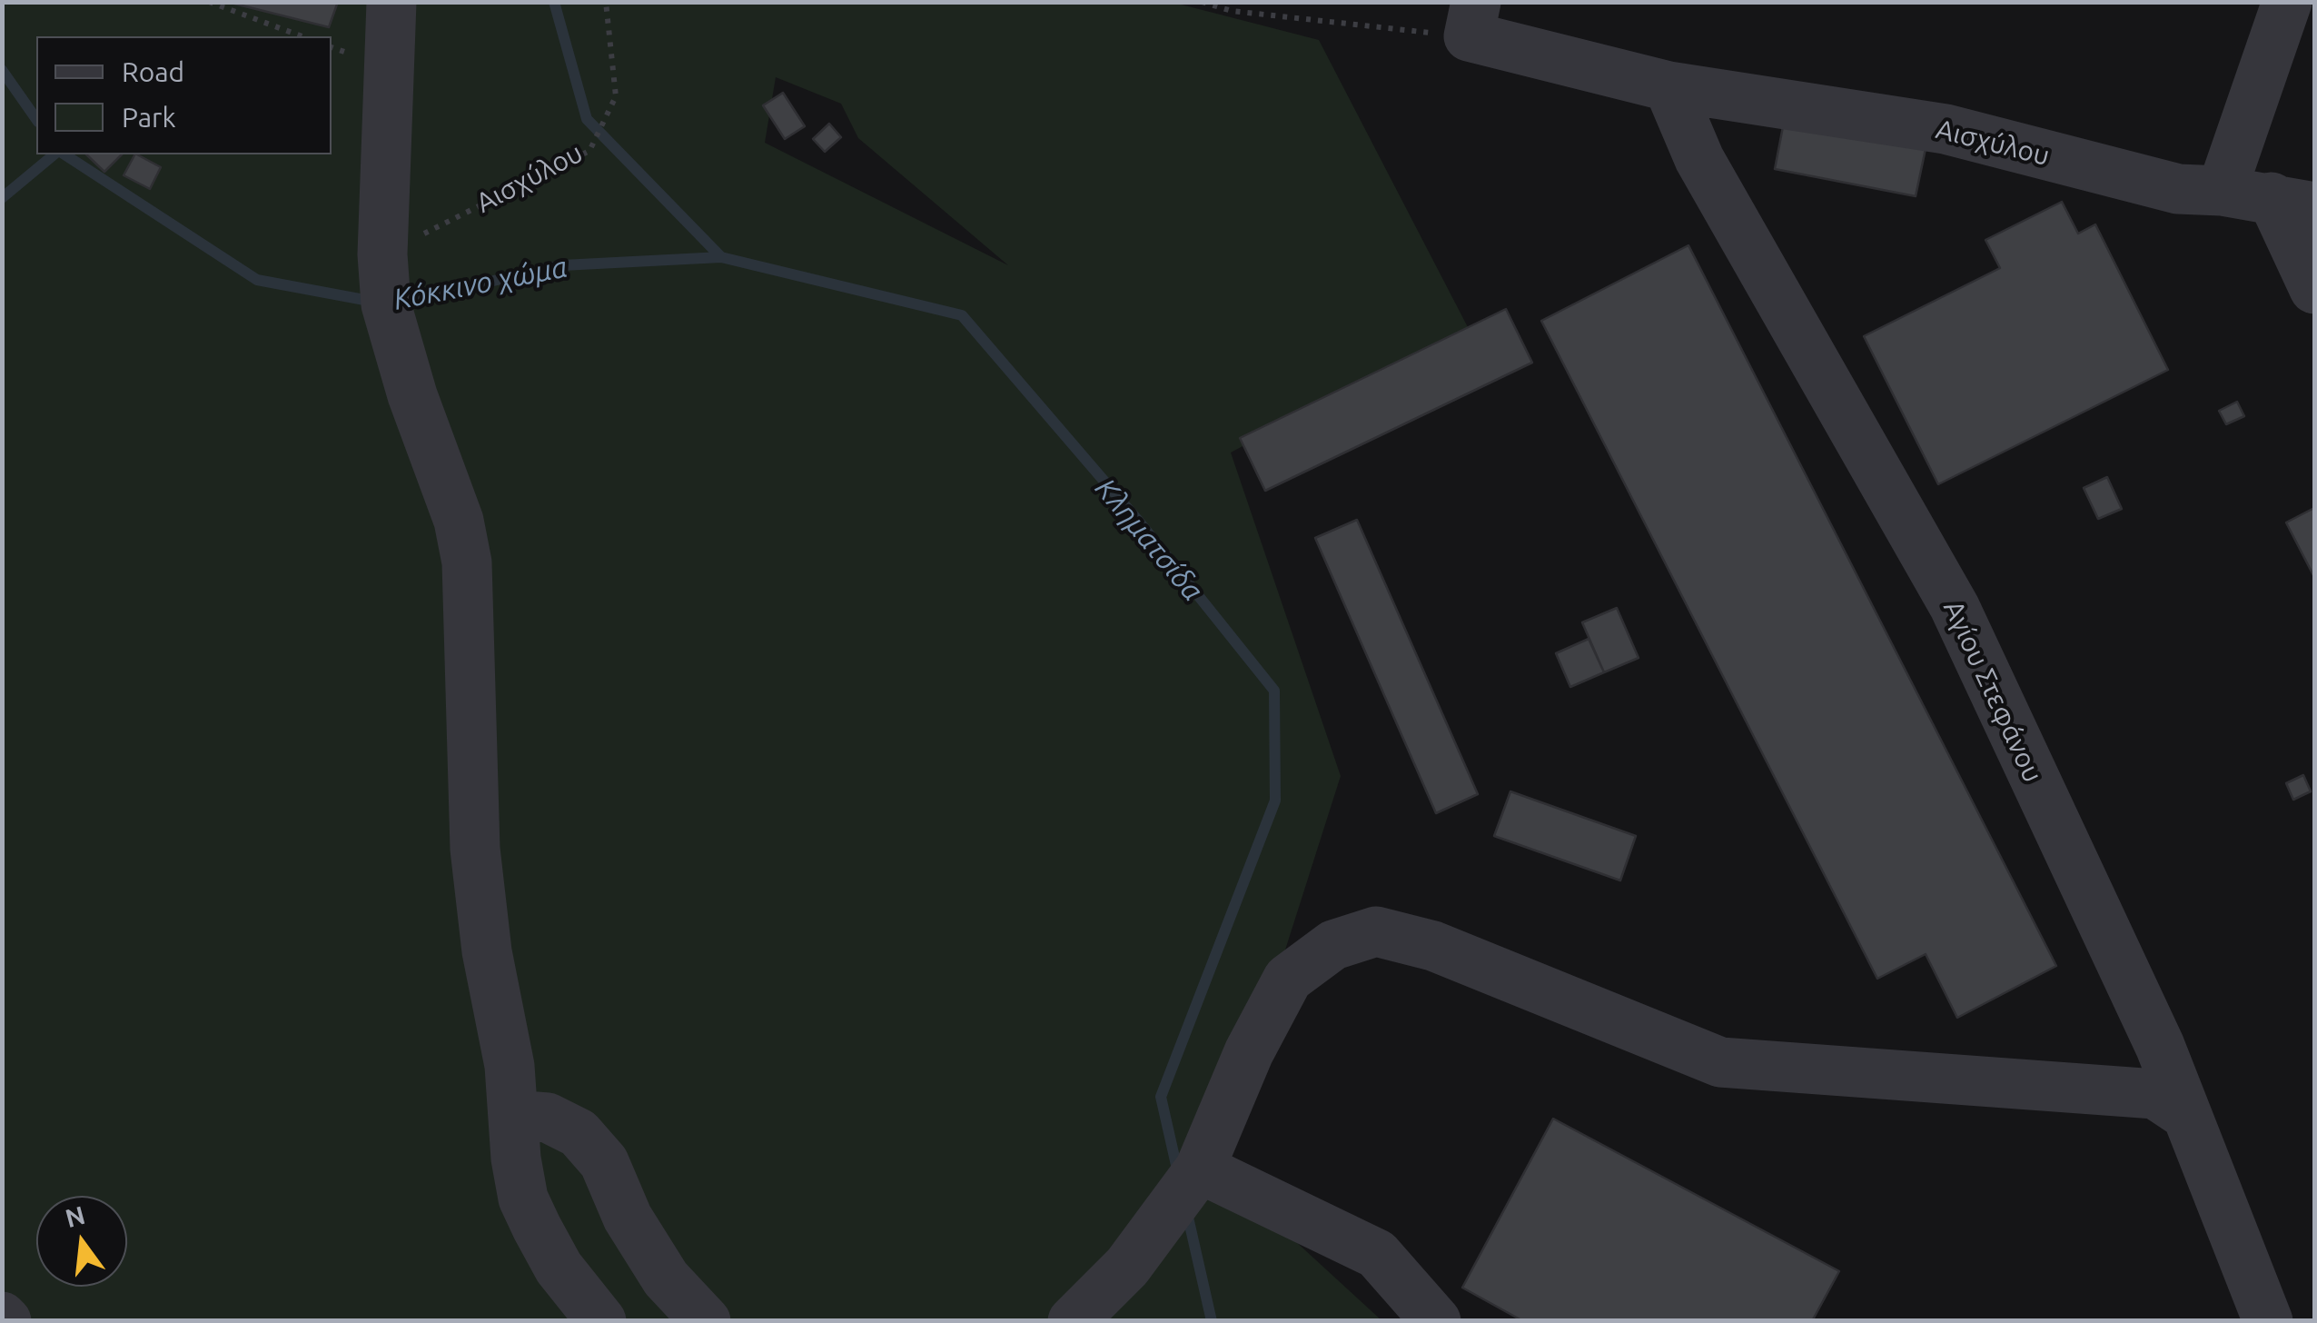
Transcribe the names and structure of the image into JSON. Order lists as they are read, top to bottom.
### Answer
{
  "streets": {
    "street": ["Αισχύλου", "Αγίου Στεφάνου"]
  },
  "crossings": [
    ["Αισχύλου", "Αγίου Στεφάνου"]
  ],
  "water": ["Κόκκινο χώμα", "Κληματσίδα"],
  "legend": ["Road", "Park"],
  "north": "top"
}
